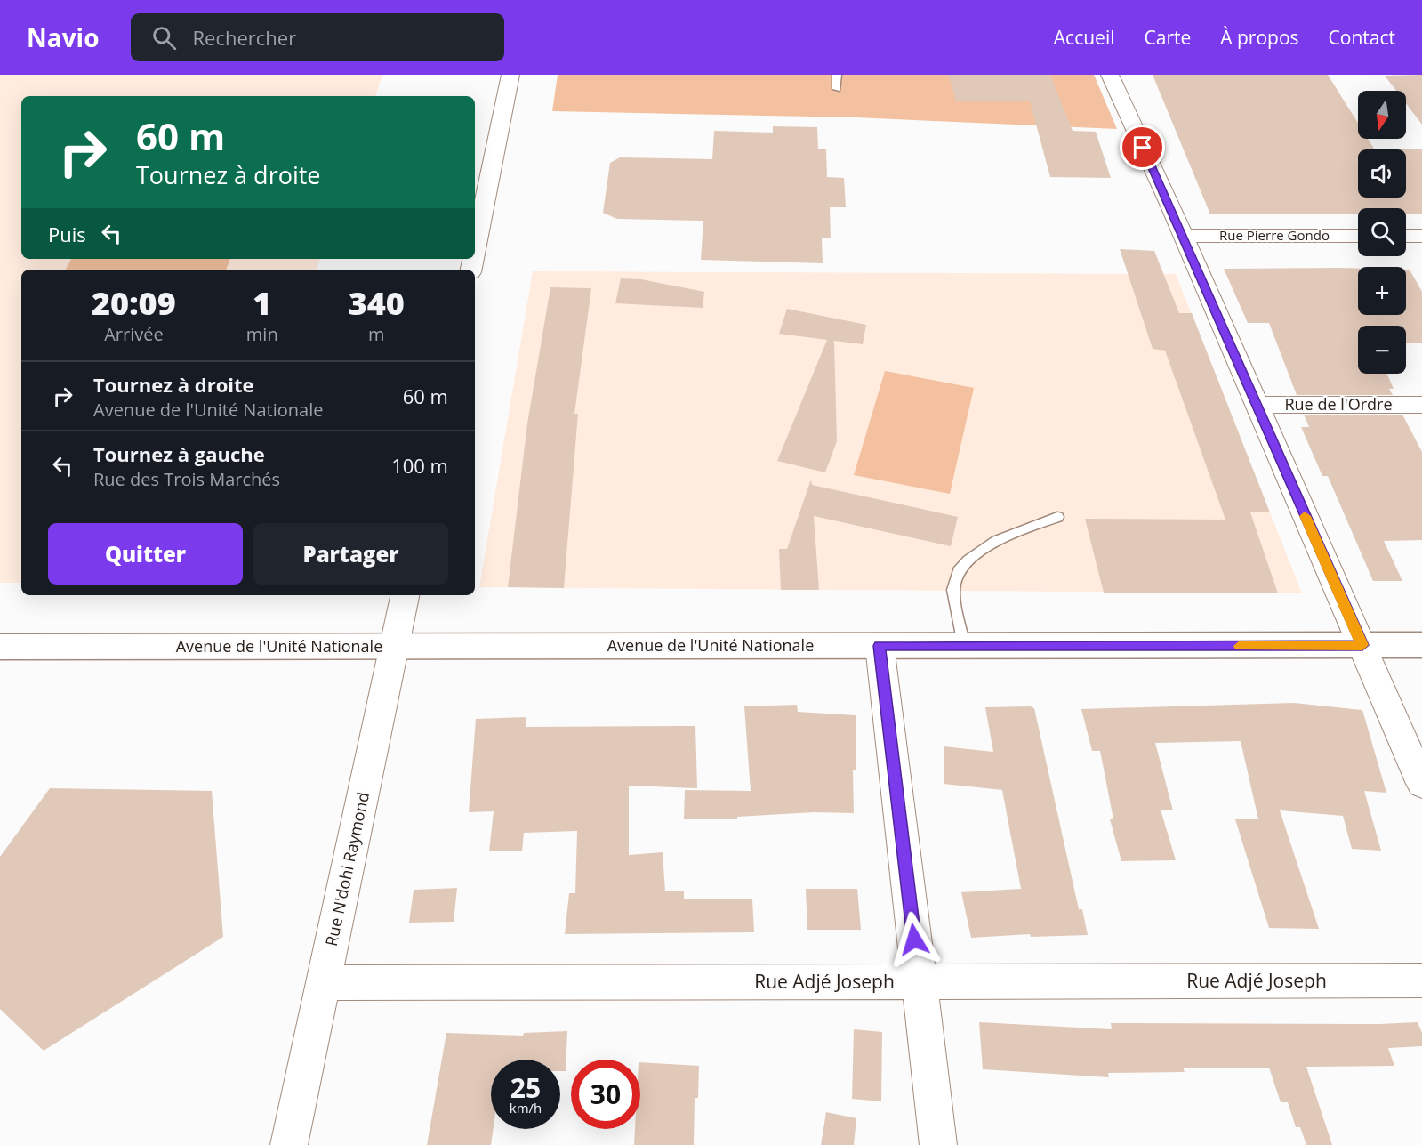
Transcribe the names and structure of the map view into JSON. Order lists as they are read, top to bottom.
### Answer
{
  "streets": {
    "street": [
      "Rue Pierre Gondo",
      "Rue de l'Ordre",
      "Avenue de l'Unité Nationale",
      "Rue N'dohi Raymond",
      "Rue Adjé Joseph"
    ]
  },
  "crossings": [
    ["Avenue de l'Unité Nationale", "Rue N'dohi Raymond"],
    ["Rue N'dohi Raymond", "Rue Adjé Joseph"]
  ],
  "north": "bottom",
  "page": {
    "header": "Navio",
    "search": "Rechercher",
    "nav": [
      "Accueil",
      "Carte",
      "À propos",
      "Contact"
    ],
    "map_buttons": ["+", "−"],
    "turn": ["60 m", "Tournez à droite"],
    "then": "Puis",
    "eta": [
      "20:09",
      "Arrivée",
      "1",
      "min",
      "340",
      "m"
    ],
    "list": [
      {
        "name": "Tournez à droite",
        "note": "Avenue de l'Unité Nationale",
        "value": "60 m"
      },
      {
        "name": "Tournez à gauche",
        "note": "Rue des Trois Marchés",
        "value": "100 m"
      }
    ],
    "buttons": ["Quitter", "Partager"],
    "speed": "25 km/h",
    "limit": "30"
  }
}
